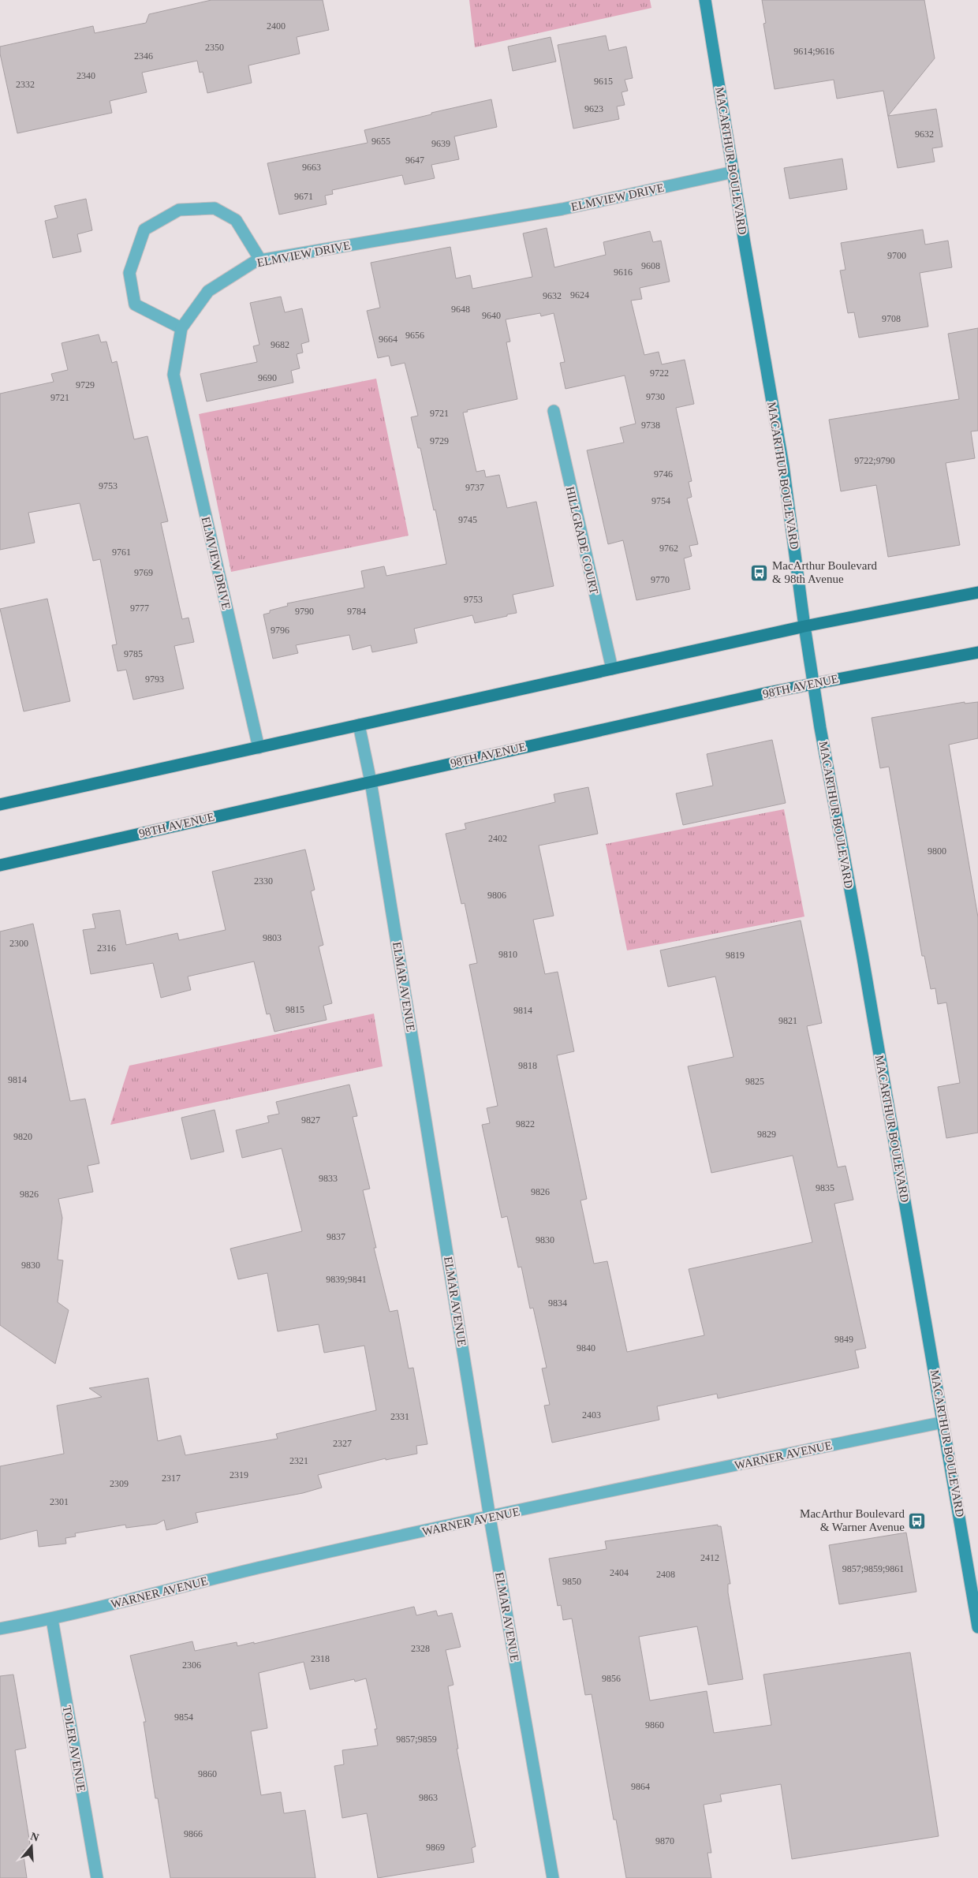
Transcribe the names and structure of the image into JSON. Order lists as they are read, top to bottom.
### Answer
{
  "streets": {
    "main road": ["MACARTHUR BOULEVARD", "98TH AVENUE"],
    "street": [
      "ELMVIEW DRIVE",
      "HILLGRADE COURT",
      "ELMAR AVENUE",
      "WARNER AVENUE",
      "TOLER AVENUE"
    ]
  },
  "crossings": [
    ["MACARTHUR BOULEVARD", "ELMVIEW DRIVE"],
    ["MACARTHUR BOULEVARD", "98TH AVENUE"],
    ["MACARTHUR BOULEVARD", "WARNER AVENUE"],
    ["98TH AVENUE", "ELMAR AVENUE"],
    ["ELMAR AVENUE", "WARNER AVENUE"],
    ["WARNER AVENUE", "TOLER AVENUE"]
  ],
  "places": {
    "bus stop": ["MacArthur Boulevard & 98th Avenue", "MacArthur Boulevard & Warner Avenue"]
  },
  "house_numbers": [
    "2400",
    "2350",
    "9614;9616",
    "2346",
    "2340",
    "9615",
    "2332",
    "9623",
    "9632",
    "9655",
    "9639",
    "9647",
    "9663",
    "9671",
    "9700",
    "9608",
    "9616",
    "9624",
    "9632",
    "9648",
    "9640",
    "9708",
    "9656",
    "9664",
    "9682",
    "9722",
    "9690",
    "9729",
    "9730",
    "9721",
    "9721",
    "9738",
    "9729",
    "9722;9790",
    "9746",
    "9753",
    "9737",
    "9754",
    "9745",
    "9762",
    "9761",
    "9769",
    "9770",
    "9753",
    "9777",
    "9790",
    "9784",
    "9796",
    "9785",
    "9793",
    "2402",
    "9800",
    "2330",
    "9806",
    "9803",
    "2300",
    "2316",
    "9810",
    "9819",
    "9815",
    "9814",
    "9821",
    "9818",
    "9814",
    "9825",
    "9827",
    "9822",
    "9829",
    "9820",
    "9833",
    "9835",
    "9826",
    "9826",
    "9837",
    "9830",
    "9830",
    "9839;9841",
    "9834",
    "9849",
    "9840",
    "2403",
    "2331",
    "2327",
    "2321",
    "2319",
    "2317",
    "2309",
    "2301",
    "2412",
    "9857;9859;9861",
    "2404",
    "2408",
    "9850",
    "2328",
    "2318",
    "2306",
    "9856",
    "9854",
    "9860",
    "9857;9859",
    "9860",
    "9864",
    "9863",
    "9866",
    "9870",
    "9869"
  ],
  "north": "top"
}
